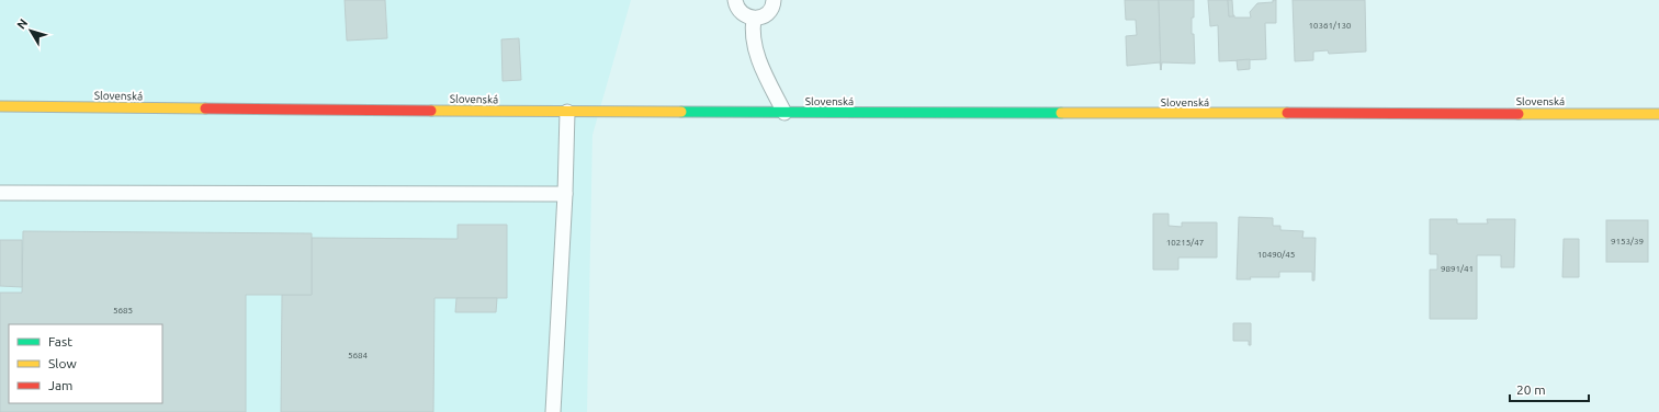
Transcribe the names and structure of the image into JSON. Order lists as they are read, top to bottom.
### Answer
{
  "streets": {
    "street": ["Slovenská"]
  },
  "house_numbers": [
    "10361/130",
    "9153/39",
    "10215/47",
    "10490/45",
    "9891/41",
    "5685",
    "5684"
  ],
  "legend": ["Fast", "Slow", "Jam"],
  "scale_bar": "20 m",
  "north": "top left"
}
